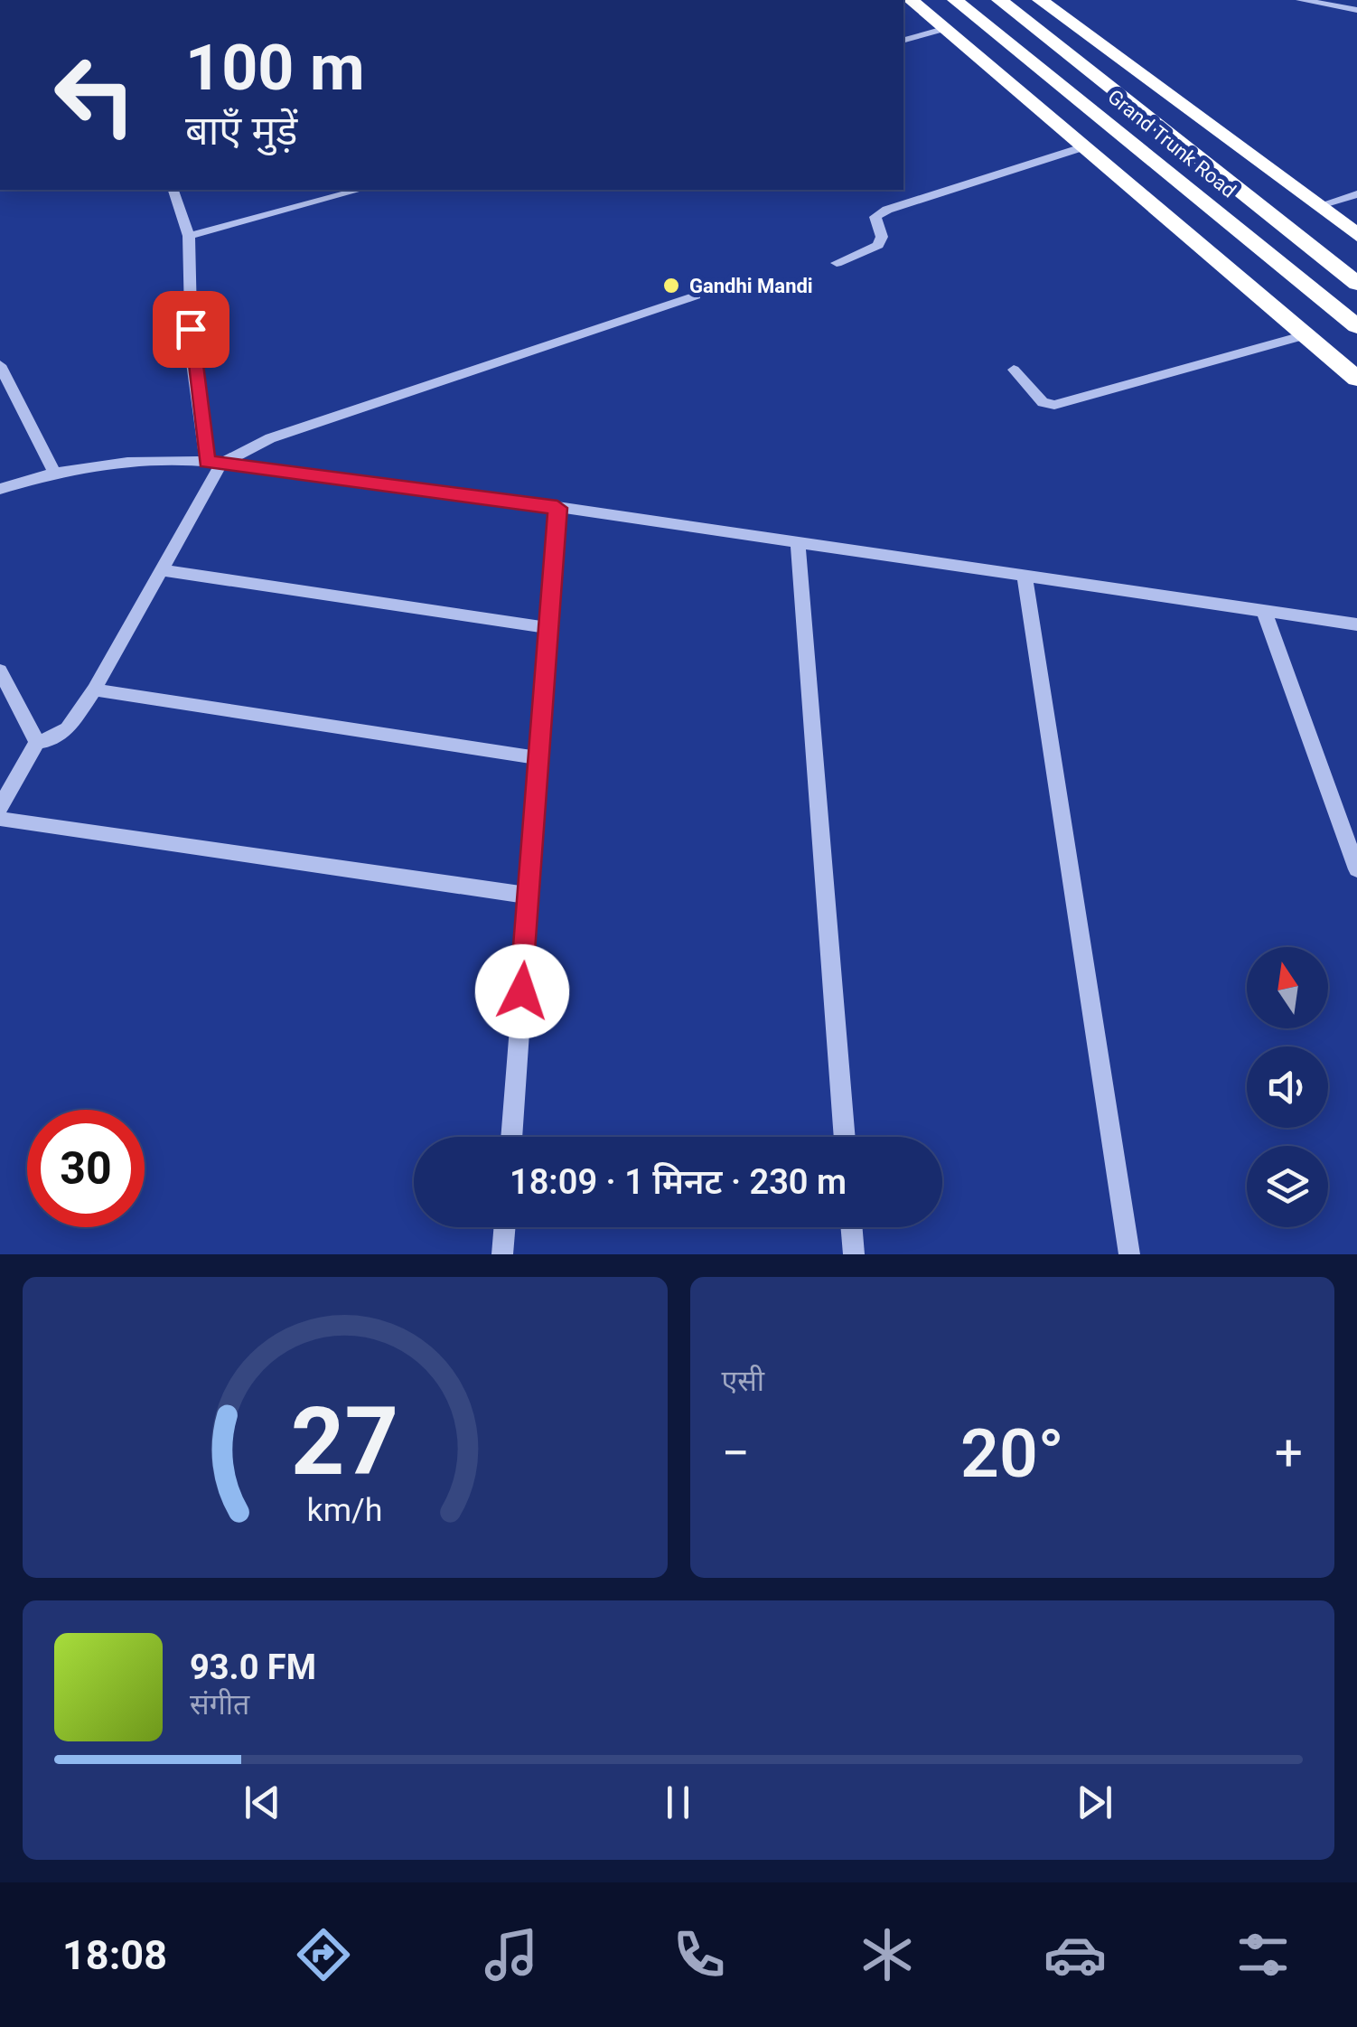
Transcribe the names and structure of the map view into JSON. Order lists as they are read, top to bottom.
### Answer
{
  "streets": {
    "highway": ["Grand Trunk Road"]
  },
  "places": ["Gandhi Mandi"],
  "north": "top",
  "page": {
    "turn": ["100 m", "बाएँ मुड़ें"],
    "limit": "30",
    "trip": "18:09 · 1 मिनट · 230 m",
    "tile": "एसी",
    "heat": ["−", "20°", "+"],
    "song": ["93.0 FM", "संगीत"],
    "tabs": "18:08",
    "gauge": ["27", "km/h"]
  }
}
